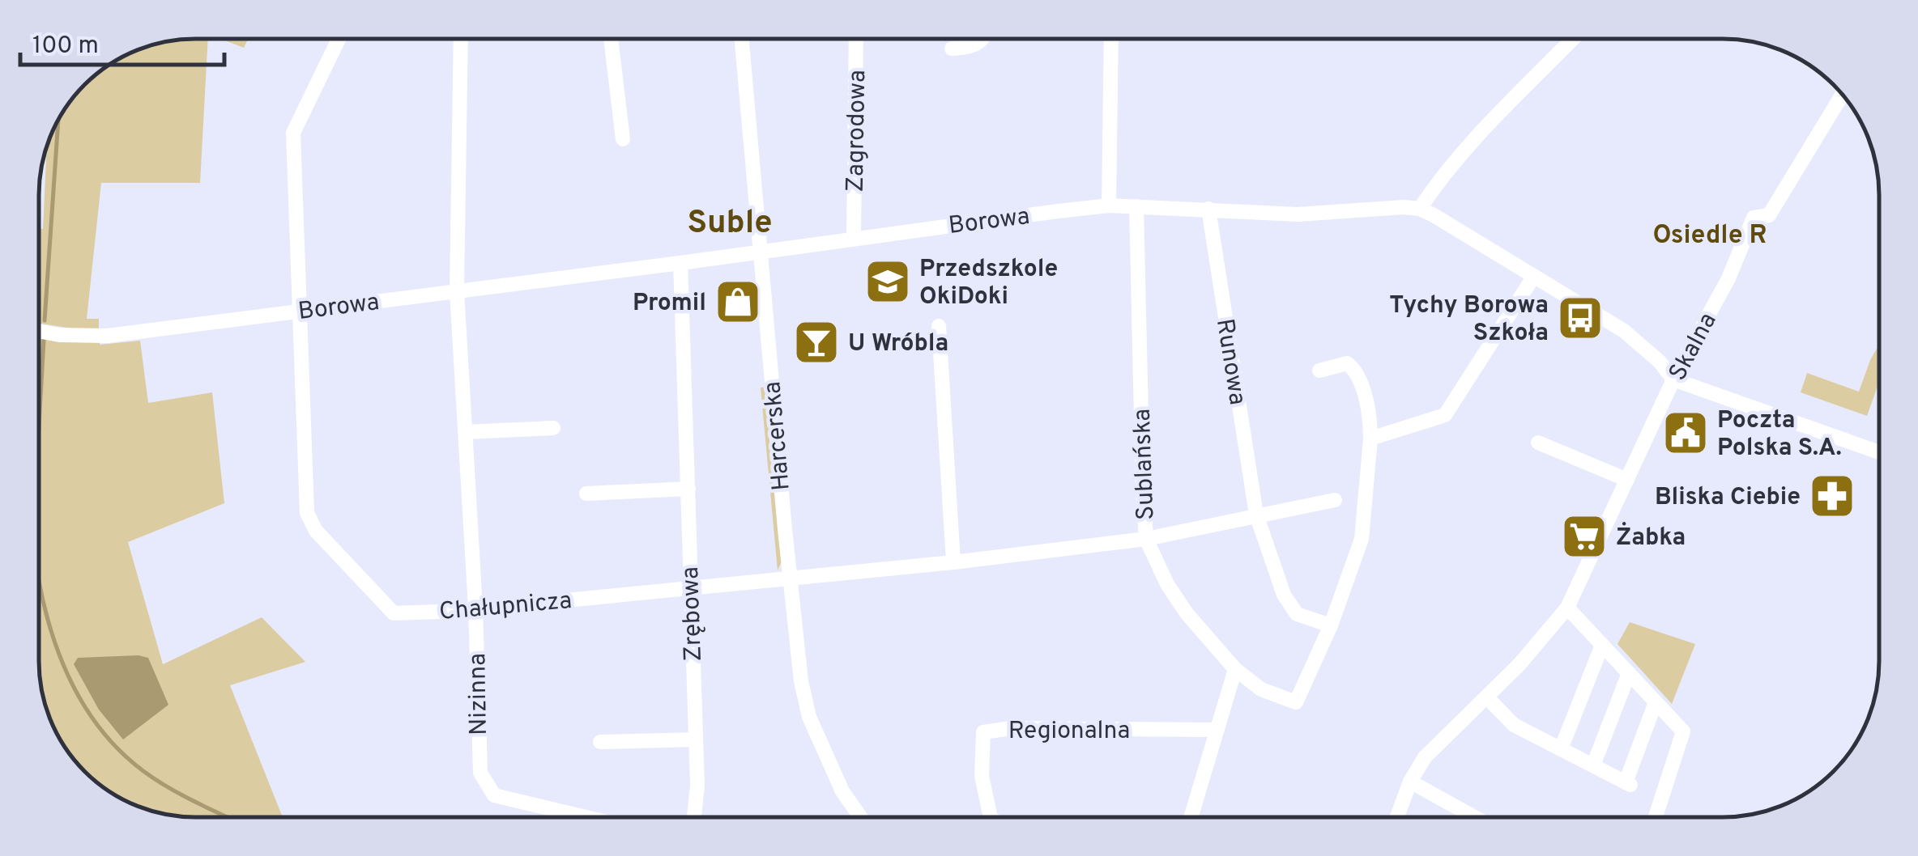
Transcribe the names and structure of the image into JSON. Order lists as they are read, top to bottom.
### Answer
{
  "streets": {
    "street": [
      "Zagrodowa",
      "Borowa",
      "Skalna",
      "Runowa",
      "Harcerska",
      "Sublańska",
      "Chałupnicza",
      "Zrębowa",
      "Nizinna",
      "Regionalna"
    ]
  },
  "crossings": [
    ["Zagrodowa", "Borowa"],
    ["Borowa", "Runowa"],
    ["Borowa", "Harcerska"],
    ["Borowa", "Sublańska"],
    ["Borowa", "Chałupnicza"],
    ["Borowa", "Zrębowa"],
    ["Borowa", "Nizinna"],
    ["Harcerska", "Chałupnicza"],
    ["Sublańska", "Chałupnicza"],
    ["Chałupnicza", "Zrębowa"],
    ["Chałupnicza", "Nizinna"]
  ],
  "districts": ["Suble", "Osiedle R"],
  "places": {
    "school or university": ["Przedszkole OkiDoki"],
    "shop": ["Promil"],
    "bus stop": ["Tychy Borowa Szkoła"],
    "bar": ["U Wróbla"],
    "public building": ["Poczta Polska S.A."],
    "pharmacy": ["Bliska Ciebie"],
    "supermarket": ["Żabka"]
  },
  "scale_bar": "100 m"
}
